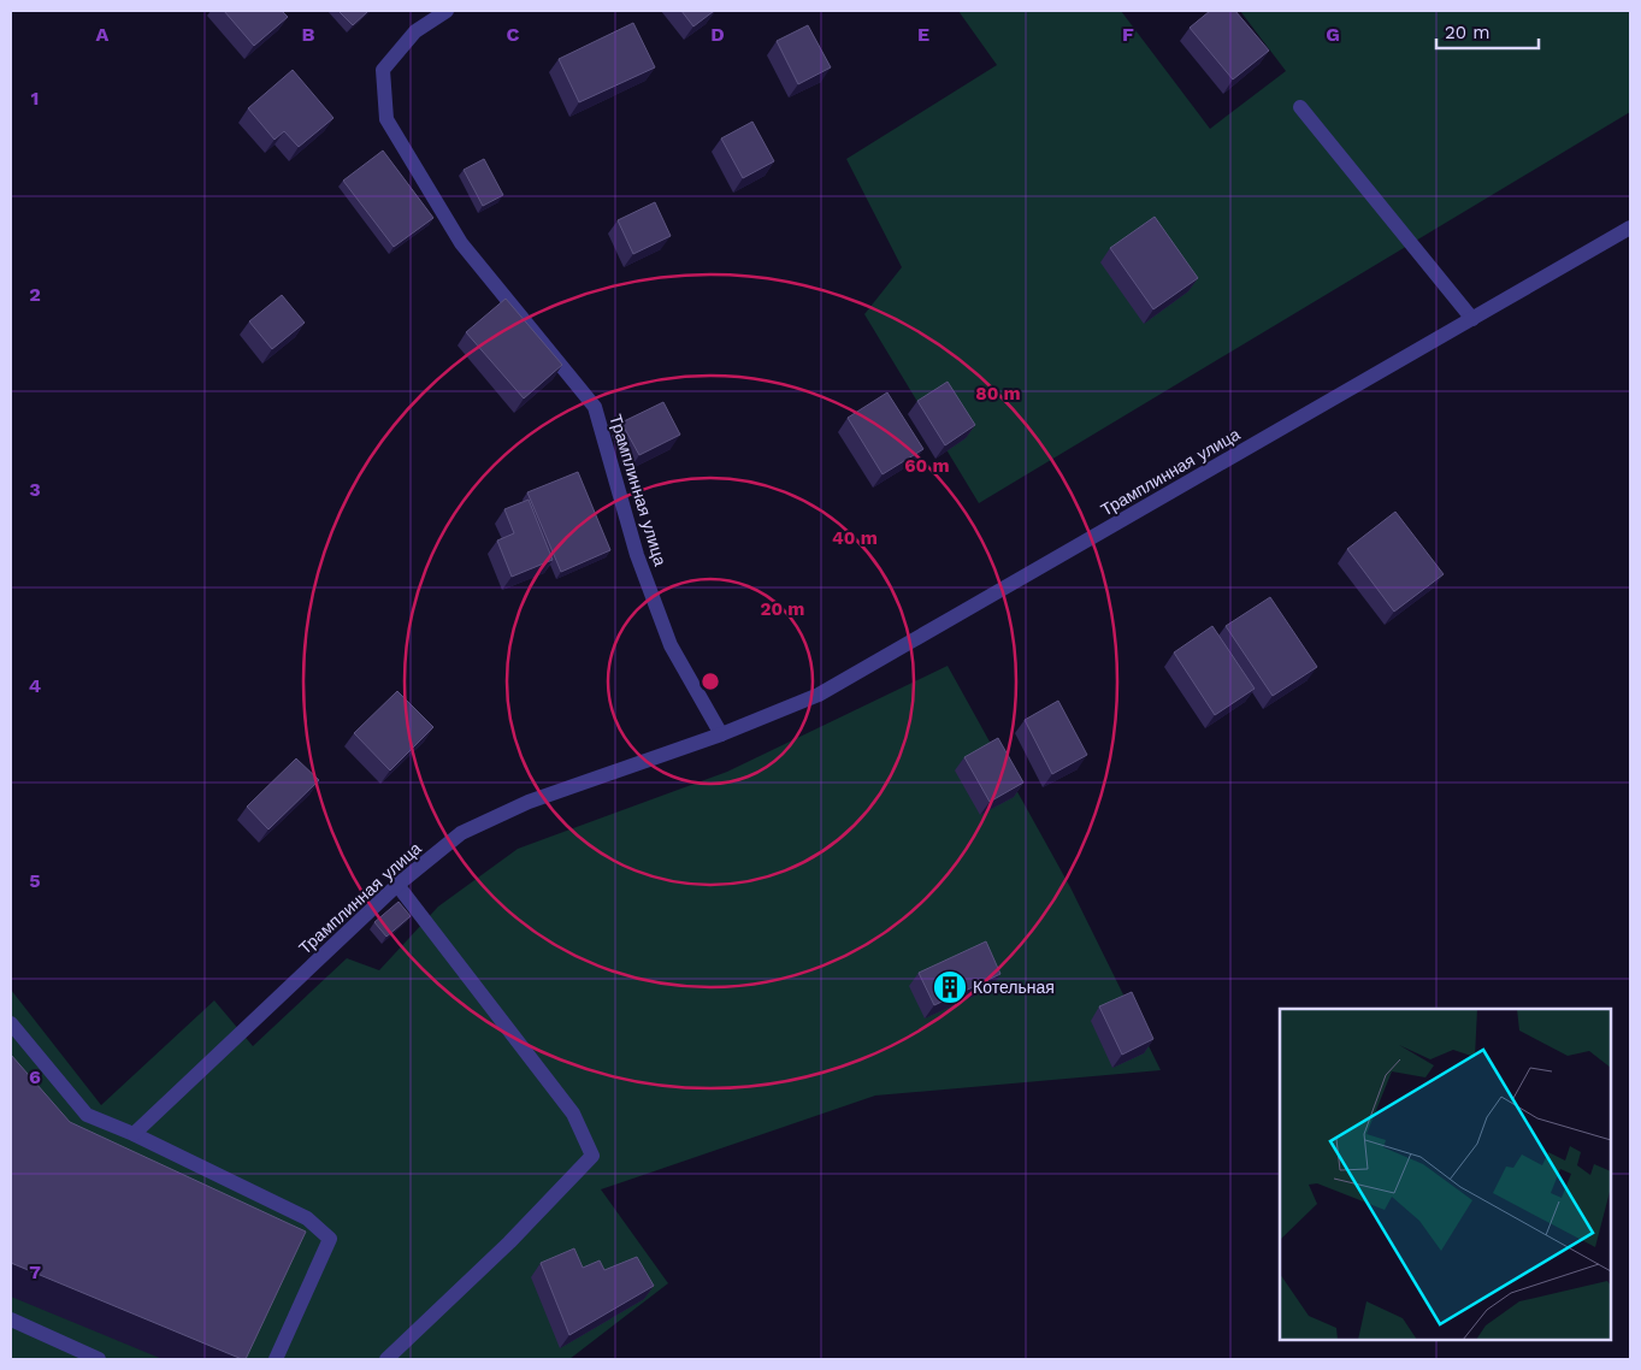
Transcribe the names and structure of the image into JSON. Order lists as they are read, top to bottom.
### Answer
{
  "streets": {
    "street": ["Трамплинная улица"]
  },
  "places": {
    "building": ["Котельная"]
  },
  "scale_bar": "20 m",
  "grid": {
    "columns": [
      "A",
      "B",
      "C",
      "D",
      "E",
      "F",
      "G"
    ],
    "rows": [
      "1",
      "2",
      "3",
      "4",
      "5",
      "6",
      "7"
    ]
  },
  "rings": [
    "80 m",
    "60 m",
    "40 m",
    "20 m"
  ]
}
